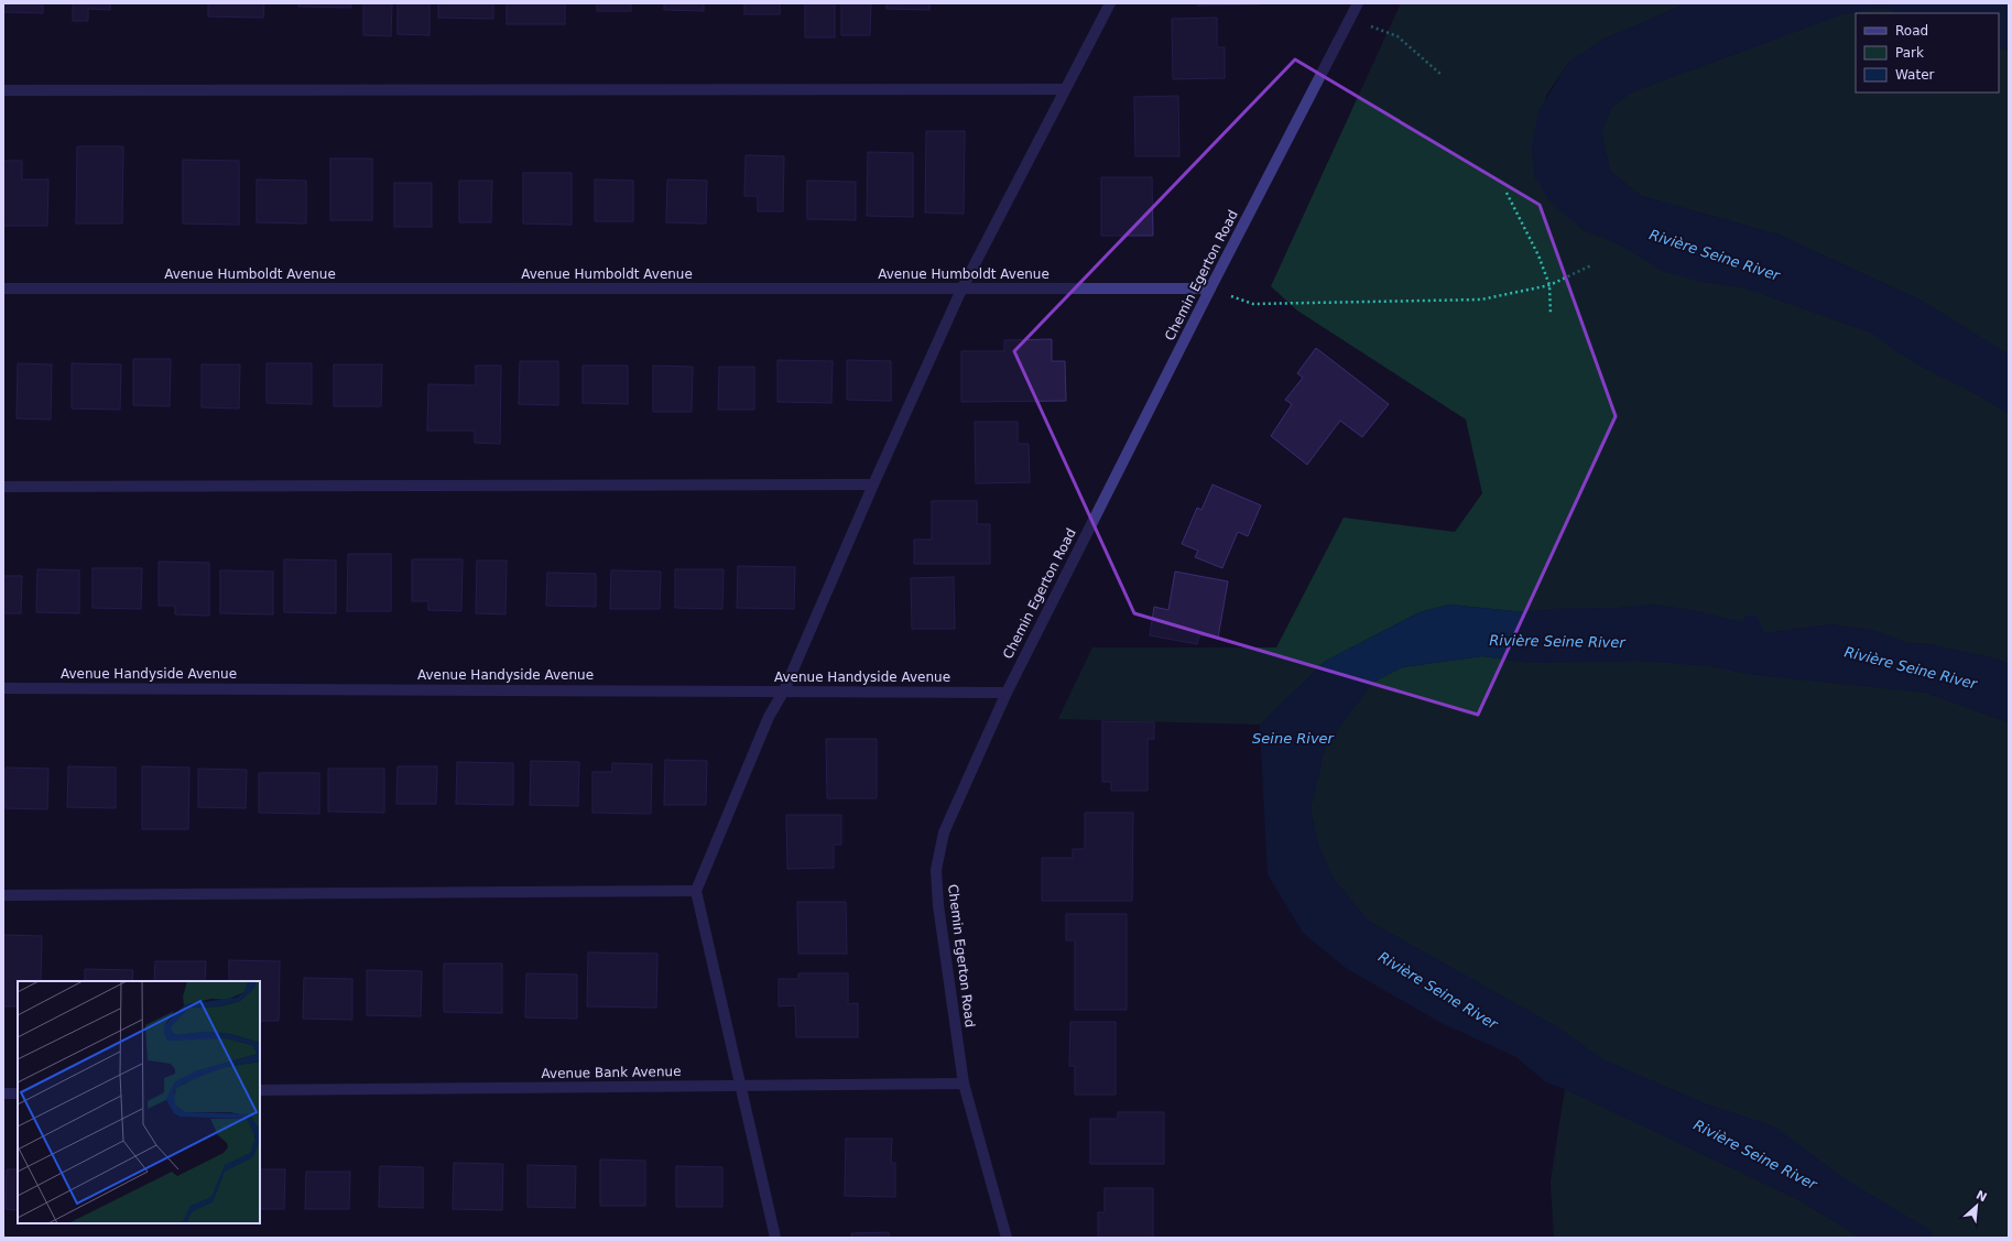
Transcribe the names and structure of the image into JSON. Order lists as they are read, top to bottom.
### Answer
{
  "streets": {
    "street": [
      "Avenue Humboldt Avenue",
      "Chemin Egerton Road",
      "Avenue Handyside Avenue",
      "Avenue Bank Avenue"
    ]
  },
  "crossings": [
    ["Avenue Humboldt Avenue", "Chemin Egerton Road"],
    ["Chemin Egerton Road", "Avenue Handyside Avenue"],
    ["Chemin Egerton Road", "Avenue Bank Avenue"]
  ],
  "water": ["Rivière Seine River", "Seine River"],
  "legend": ["Road", "Park", "Water"],
  "north": "top right"
}
